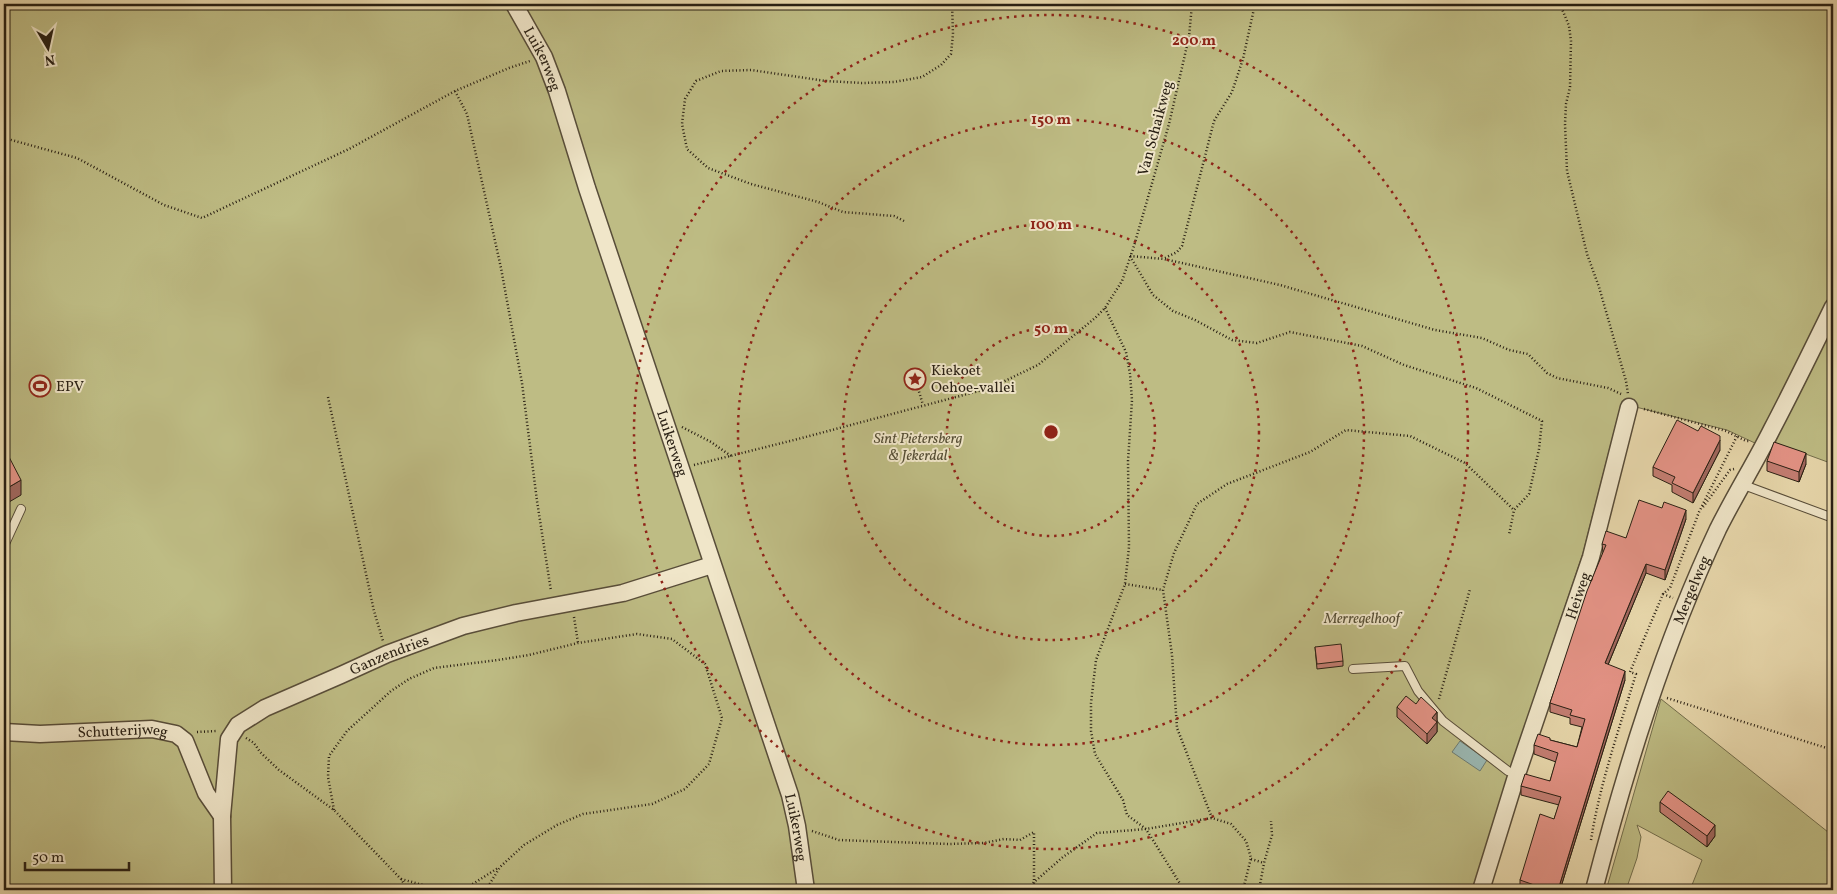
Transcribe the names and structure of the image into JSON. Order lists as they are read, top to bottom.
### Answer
{
  "streets": {
    "street": [
      "Luikerweg",
      "Mergelweg",
      "Heiweg",
      "Ganzendries",
      "Schutterijweg"
    ],
    "path": ["Van Schaikweg"]
  },
  "crossings": [
    ["Luikerweg", "Van Schaikweg"],
    ["Luikerweg", "Ganzendries"]
  ],
  "parks": ["Sint Pietersberg & Jekerdal", "Merregelhoof"],
  "places": {
    "place": ["Kiekoet Oehoe-vallei"],
    "sports": ["EPV"]
  },
  "scale_bar": "50 m",
  "north": "bottom",
  "rings": [
    "200 m",
    "150 m",
    "100 m",
    "50 m"
  ]
}
